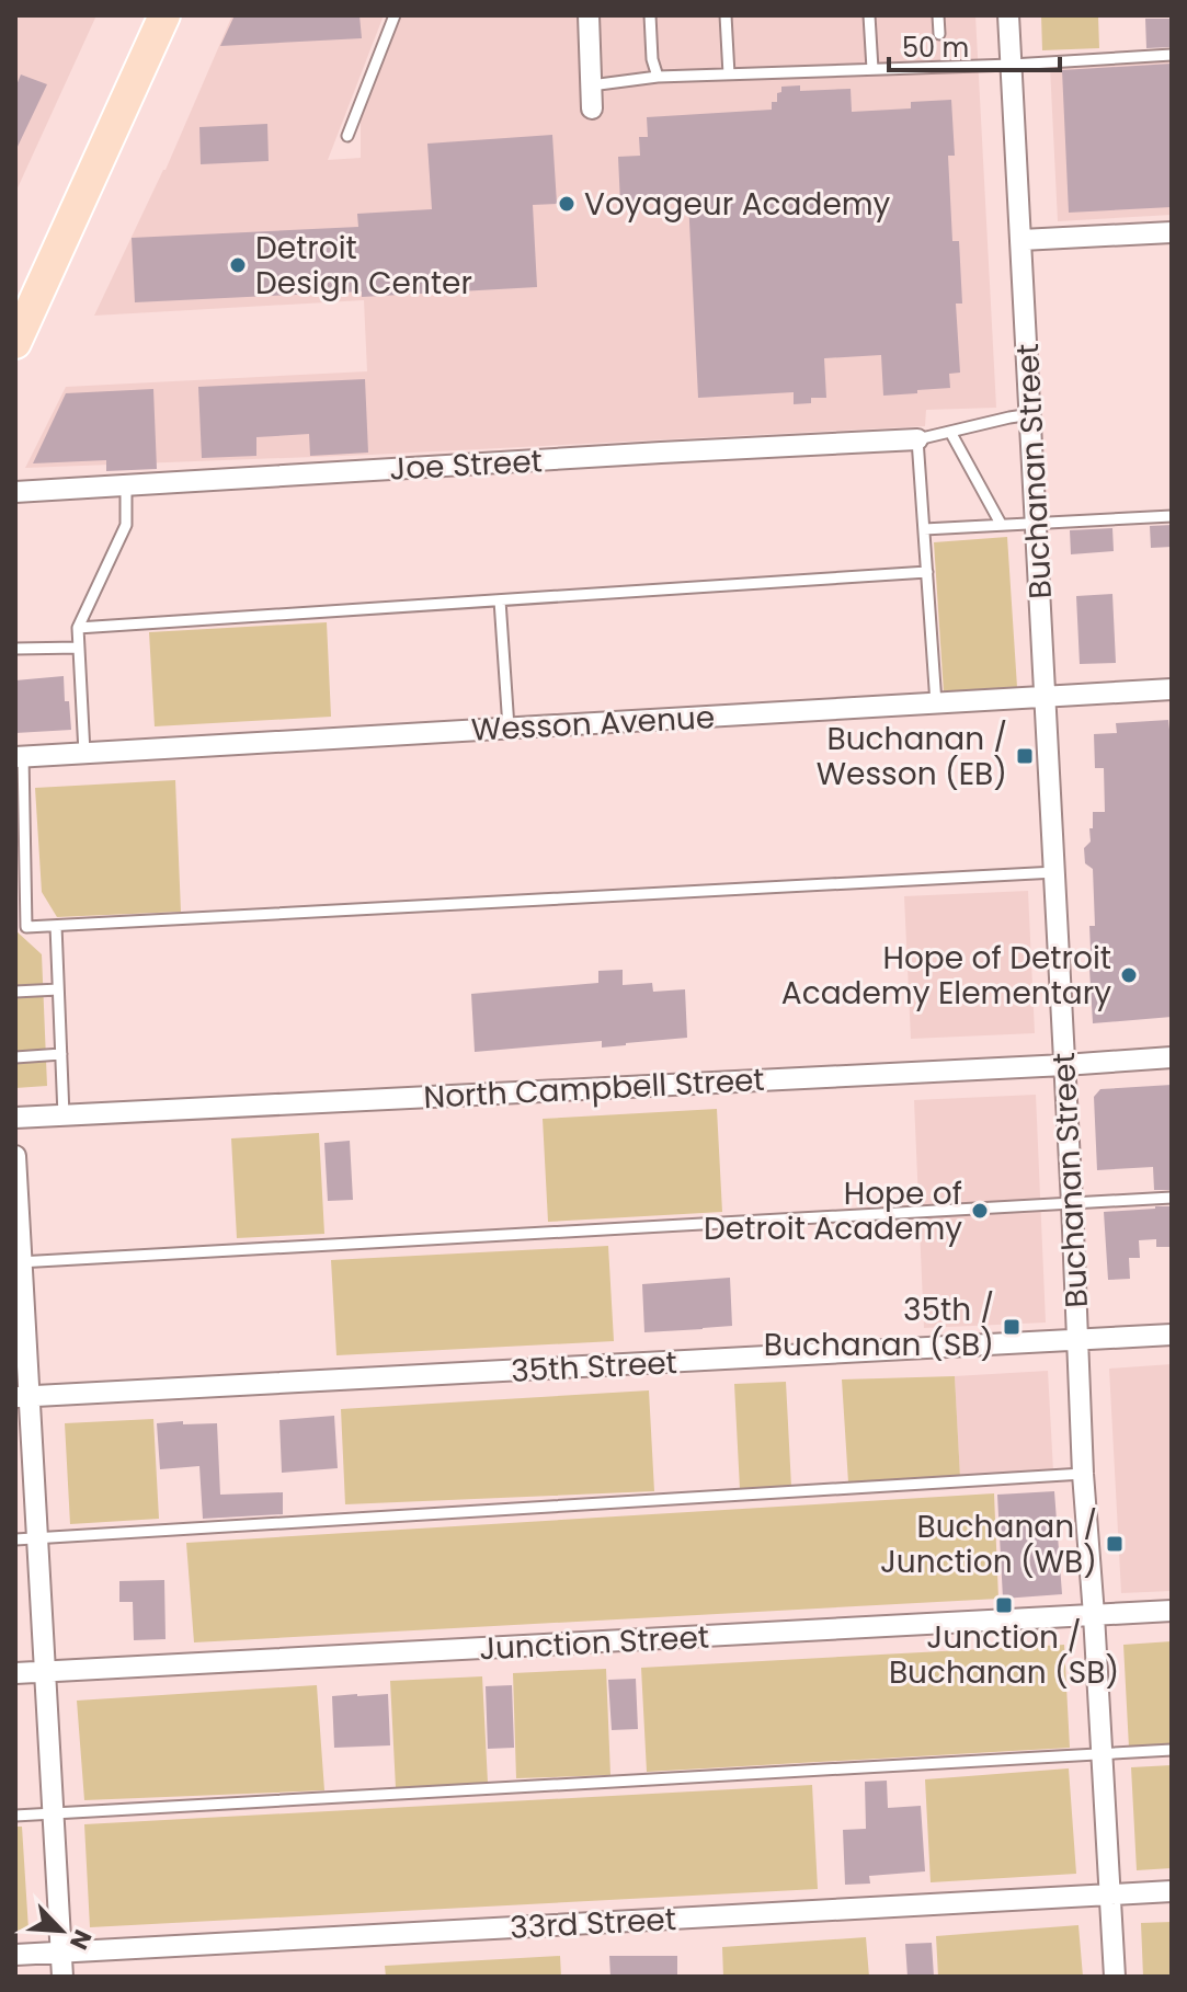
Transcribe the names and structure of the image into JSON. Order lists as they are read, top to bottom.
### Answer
{
  "streets": {
    "street": [
      "Joe Street",
      "Buchanan Street",
      "Wesson Avenue",
      "North Campbell Street",
      "35th Street",
      "Junction Street",
      "33rd Street"
    ]
  },
  "crossings": [
    ["Buchanan Street", "Wesson Avenue"],
    ["Buchanan Street", "North Campbell Street"],
    ["Buchanan Street", "35th Street"],
    ["Buchanan Street", "Junction Street"],
    ["Buchanan Street", "33rd Street"]
  ],
  "places": {
    "other": [
      "Voyageur Academy",
      "Detroit Design Center",
      "Hope of Detroit Academy Elementary",
      "Hope of Detroit Academy"
    ],
    "transit": [
      "Buchanan / Wesson (EB)",
      "35th / Buchanan (SB)",
      "Buchanan / Junction (WB)",
      "Junction / Buchanan (SB)"
    ]
  },
  "scale_bar": "50 m",
  "north": "bottom right"
}
